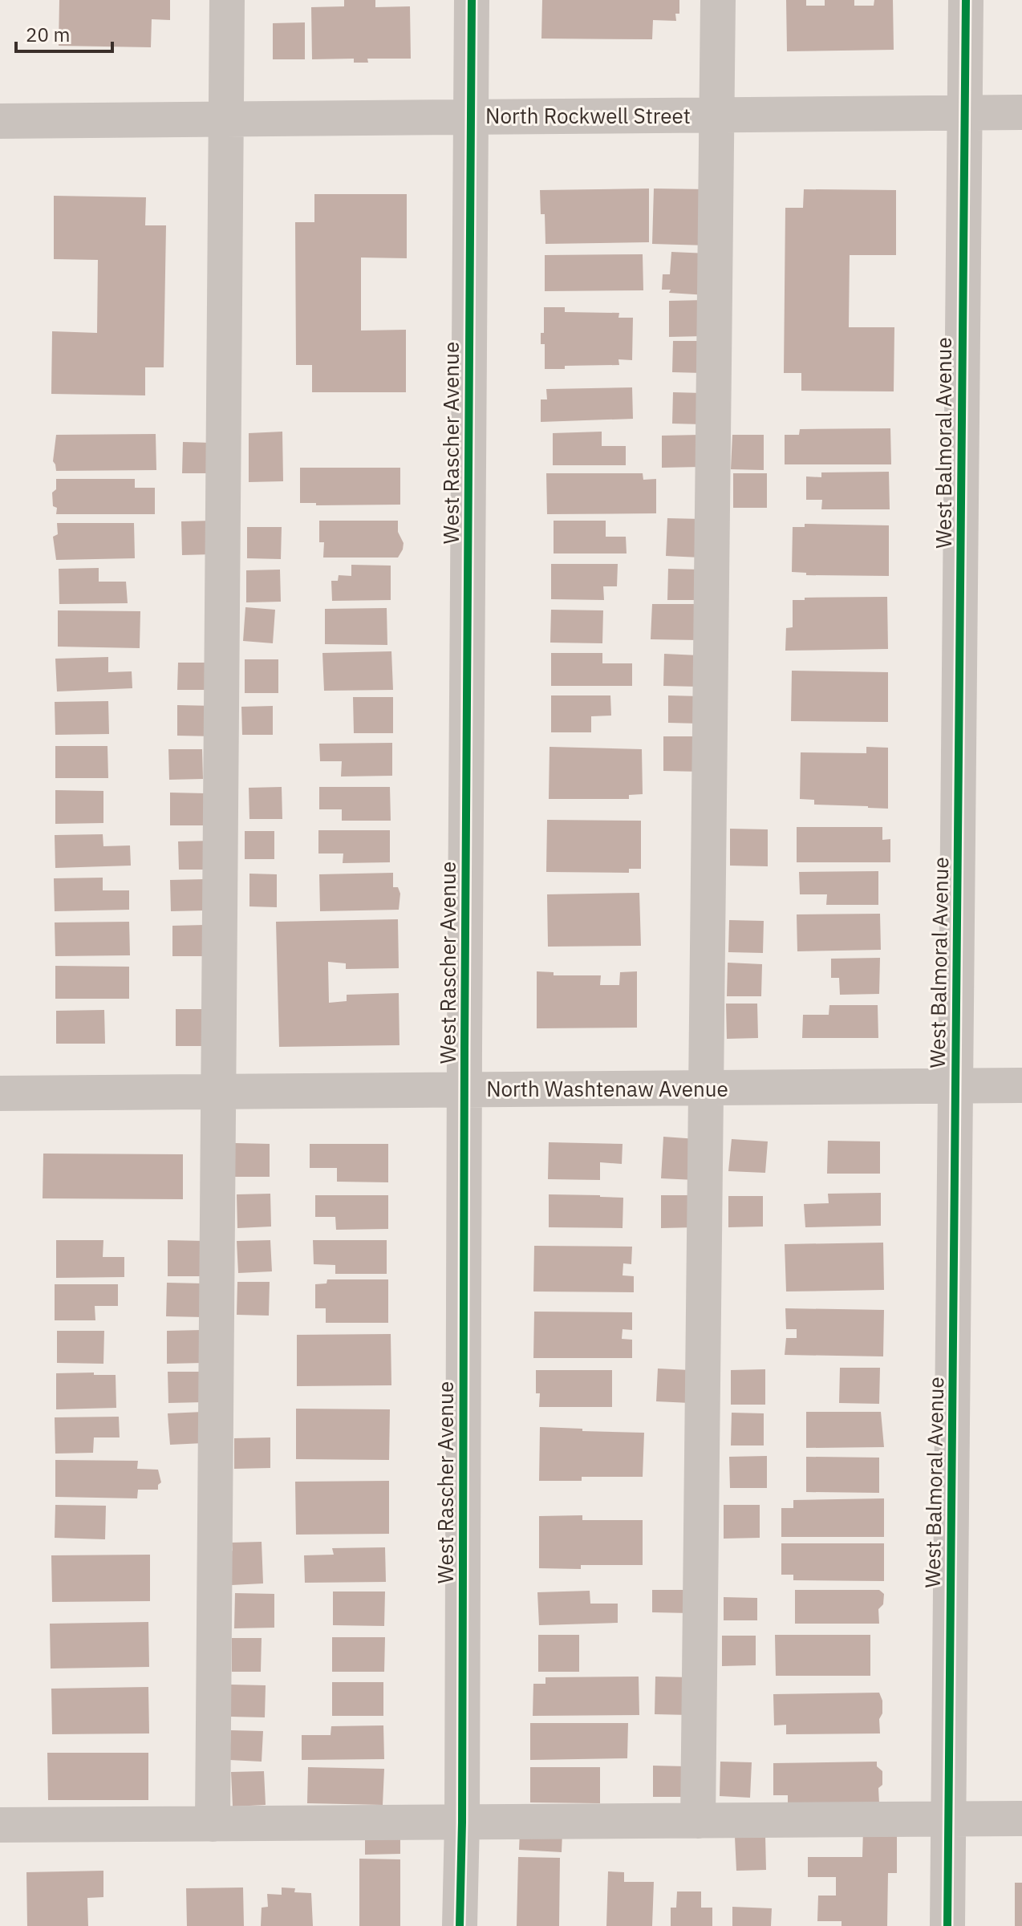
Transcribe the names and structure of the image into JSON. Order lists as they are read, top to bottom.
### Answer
{
  "streets": {
    "street": [
      "North Rockwell Street",
      "West Rascher Avenue",
      "West Balmoral Avenue",
      "North Washtenaw Avenue"
    ]
  },
  "crossings": [
    ["North Rockwell Street", "West Rascher Avenue"],
    ["North Rockwell Street", "West Balmoral Avenue"],
    ["West Rascher Avenue", "North Washtenaw Avenue"],
    ["West Balmoral Avenue", "North Washtenaw Avenue"]
  ],
  "scale_bar": "20 m"
}
